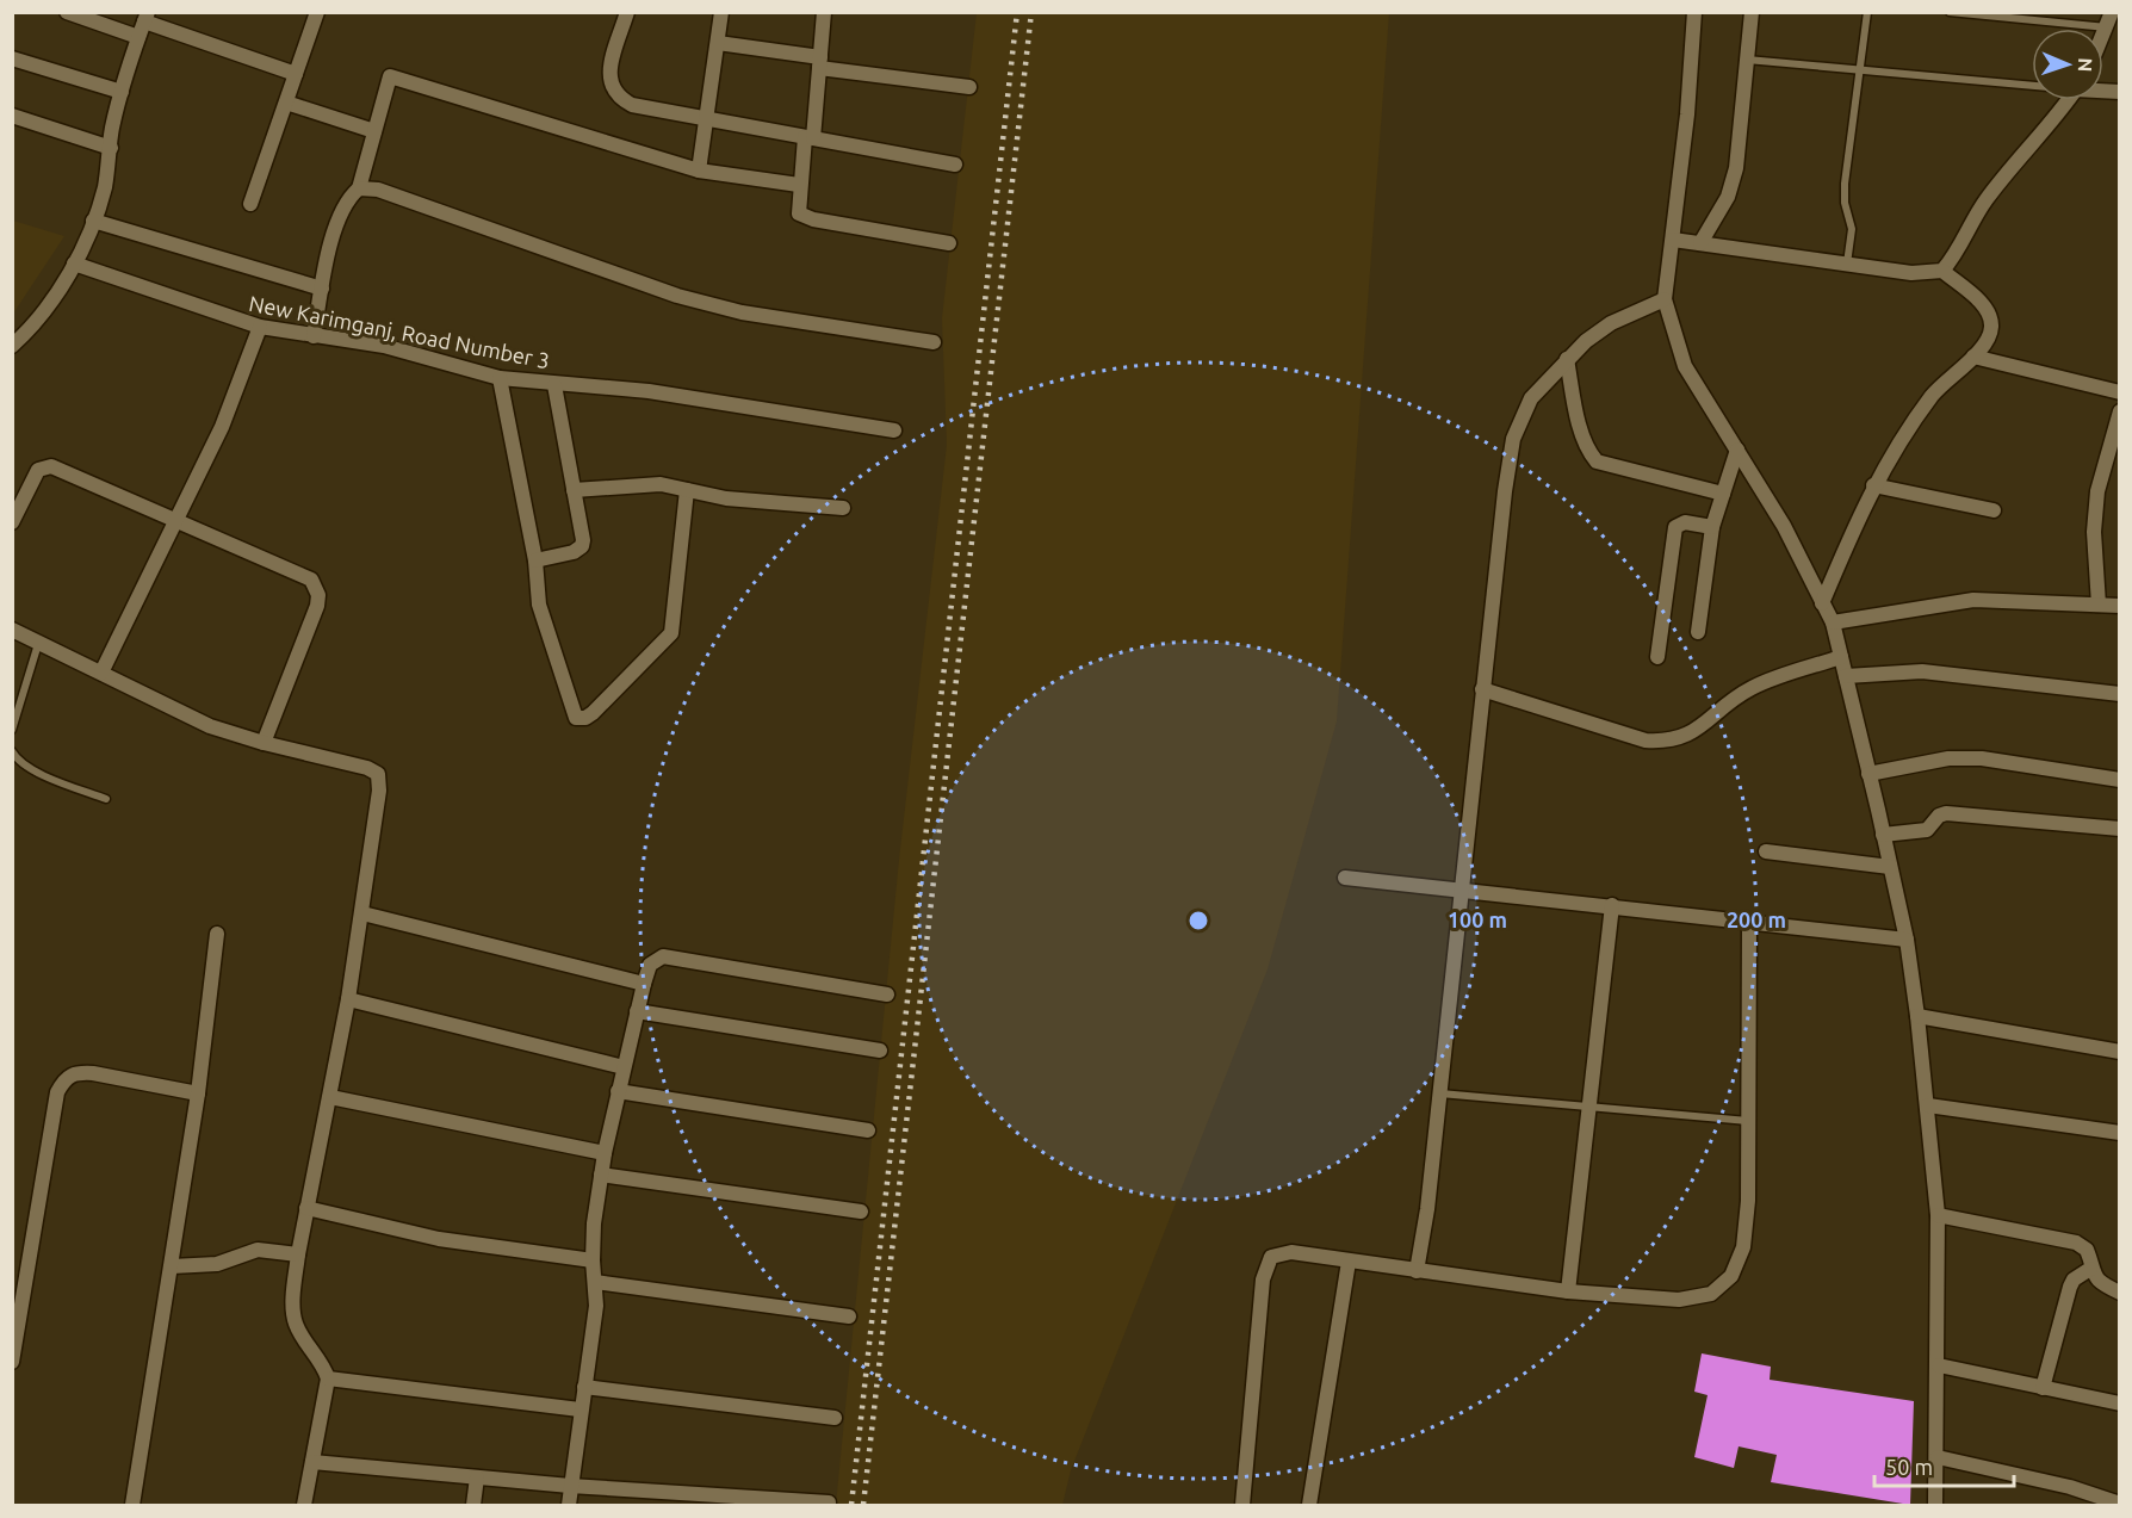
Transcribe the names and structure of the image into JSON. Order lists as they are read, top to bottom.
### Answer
{
  "streets": {
    "street": ["New Karimganj, Road Number 3"]
  },
  "scale_bar": "50 m",
  "north": "right",
  "rings": ["100 m", "200 m"]
}
